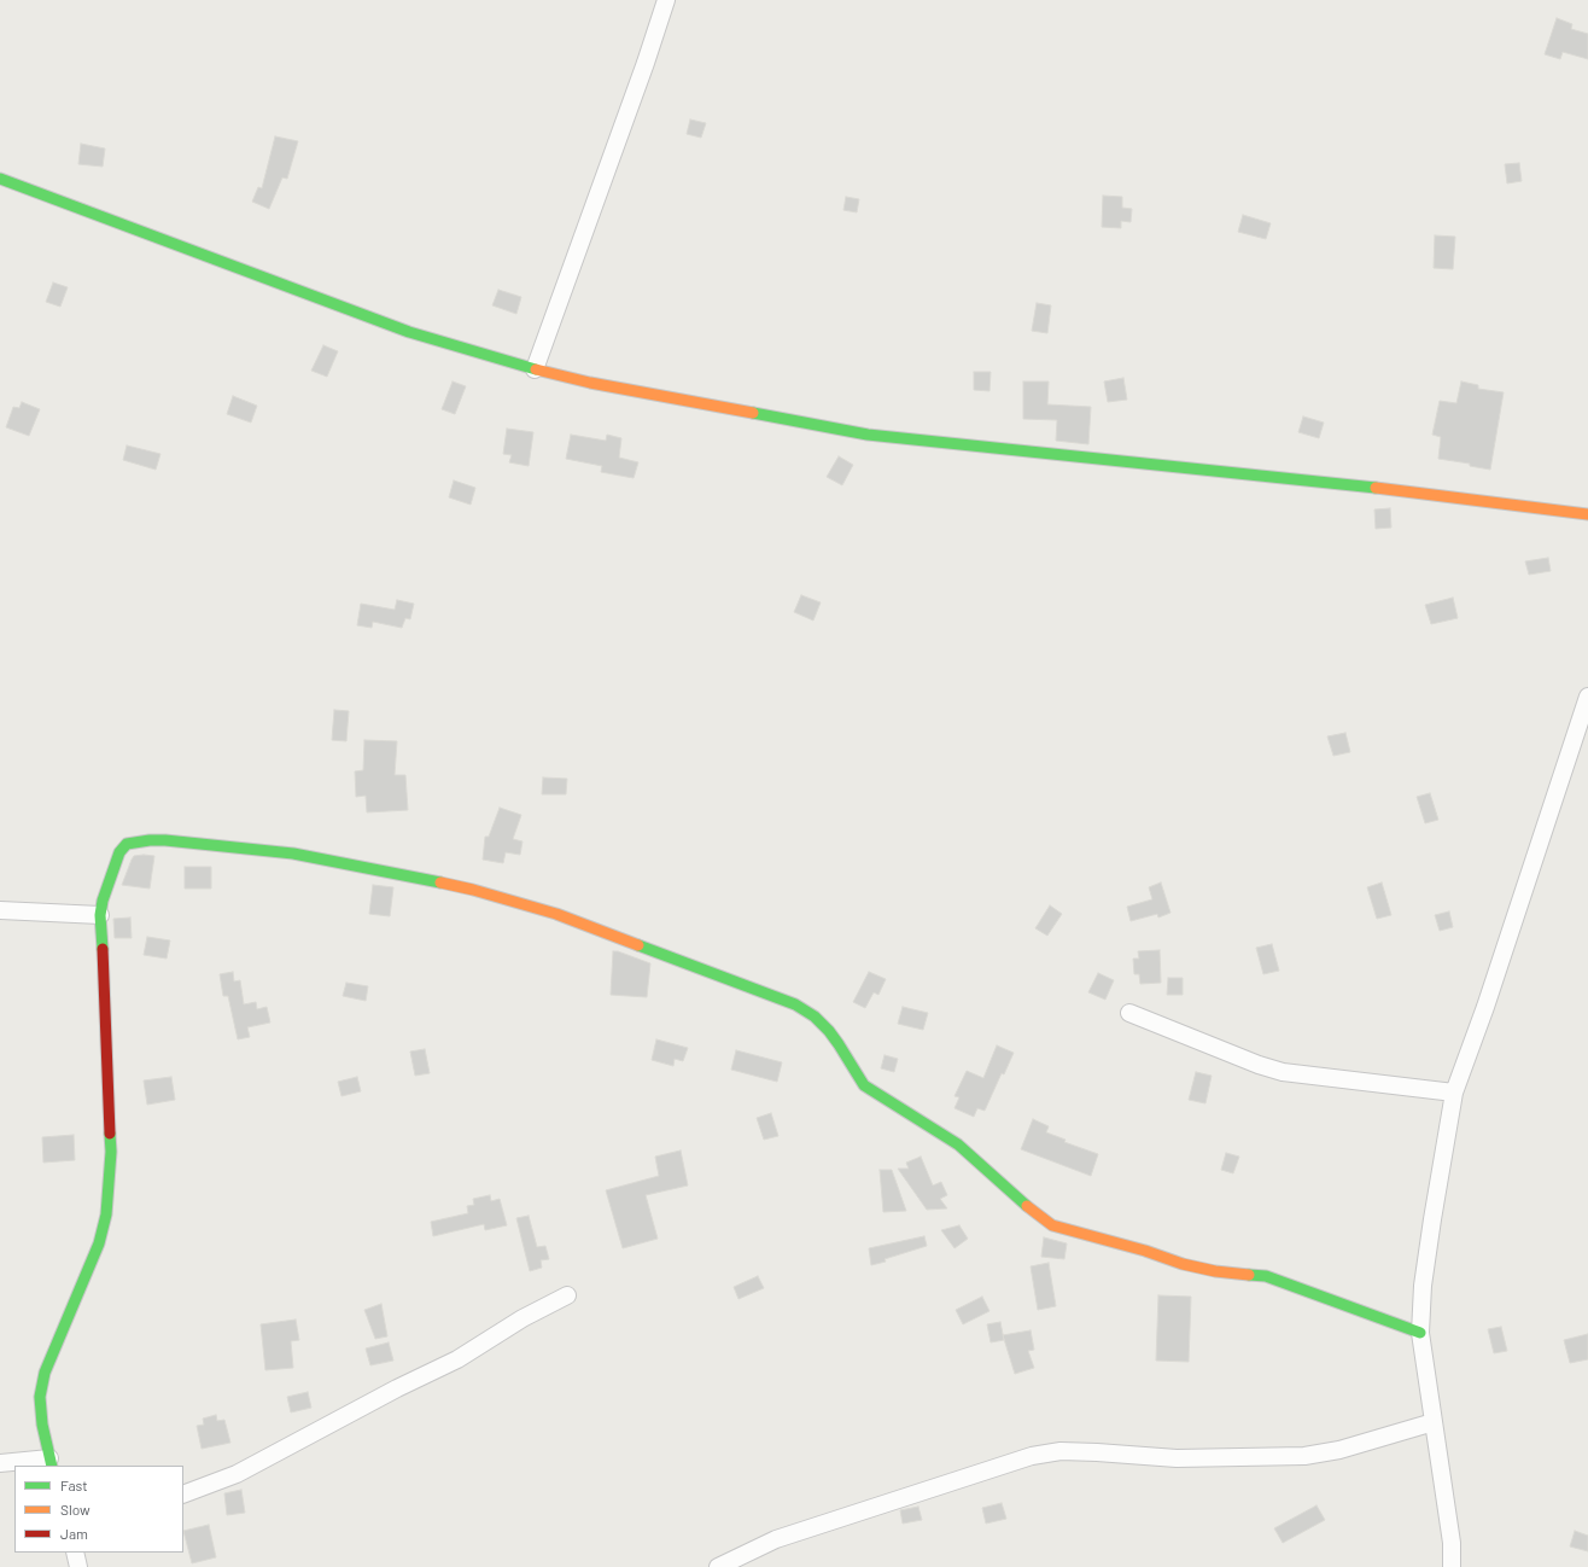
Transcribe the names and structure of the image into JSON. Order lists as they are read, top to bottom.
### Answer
{
  "legend": ["Fast", "Slow", "Jam"]
}
